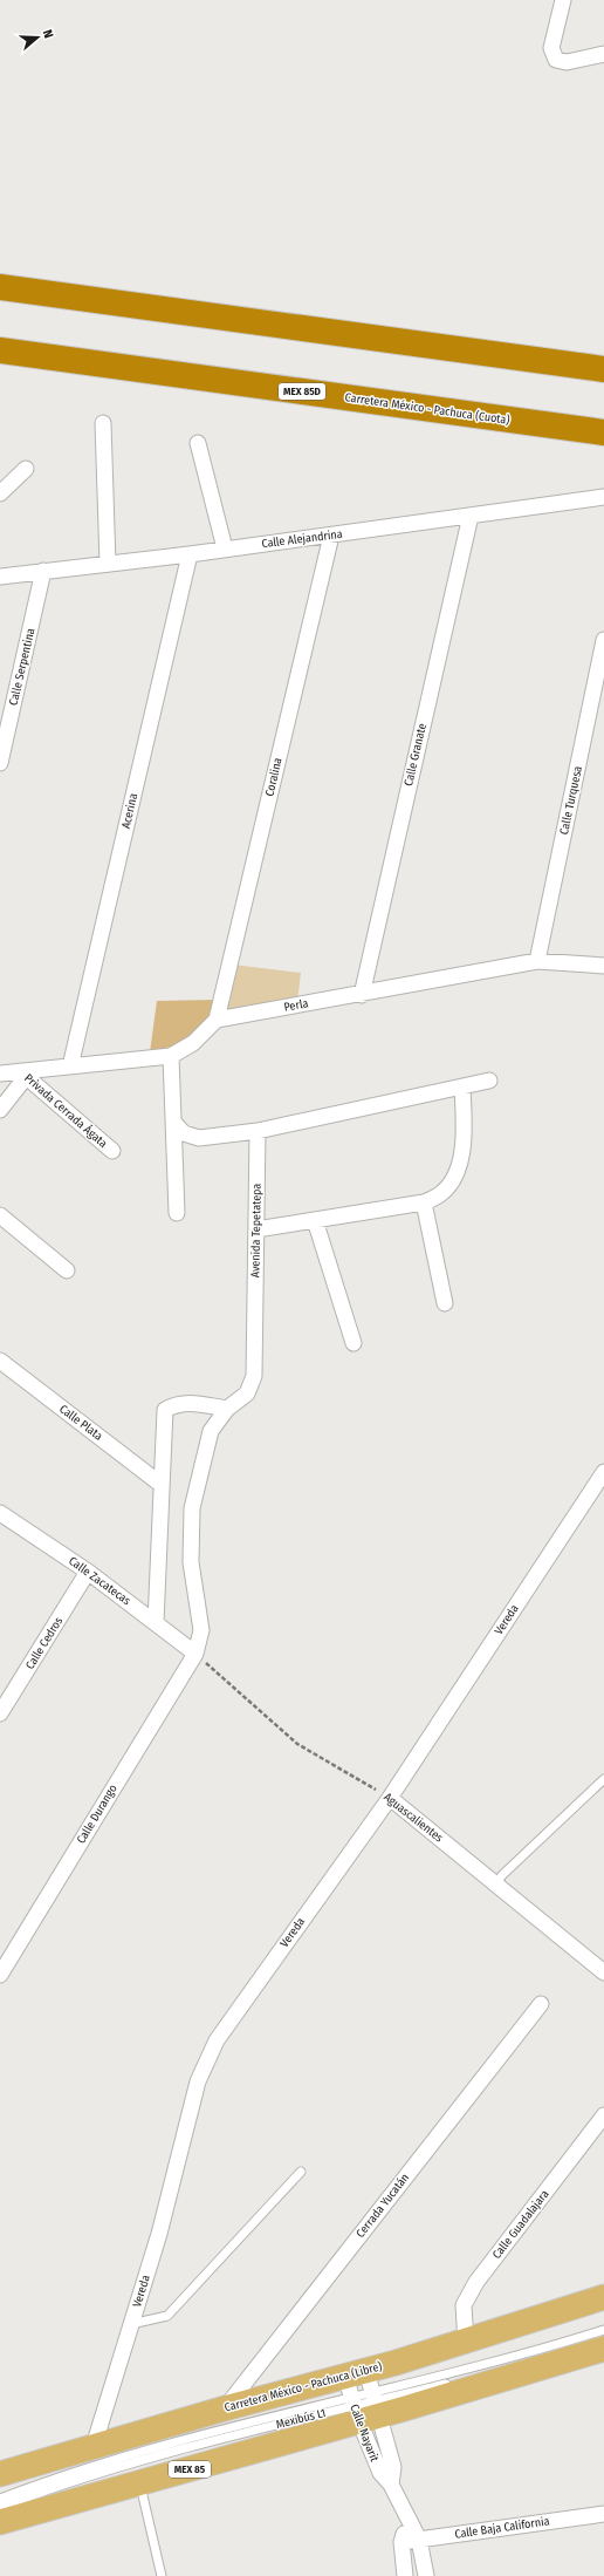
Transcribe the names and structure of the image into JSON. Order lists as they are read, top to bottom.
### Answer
{
  "streets": {
    "highway": ["MEX 85D", "Carretera México - Pachuca (Cuota)"],
    "main road": ["Carretera México - Pachuca (Libre)", "MEX 85"],
    "street": [
      "Calle Alejandrina",
      "Calle Serpentina",
      "Calle Granate",
      "Coralina",
      "Calle Turquesa",
      "Acerina",
      "Perla",
      "Privada Cerrada Ágata",
      "Avenida Tepetatepa",
      "Calle Plata",
      "Calle Zacatecas",
      "Vereda",
      "Calle Cedros",
      "Calle Durango",
      "Aguascalientes",
      "Cerrada Yucatán",
      "Calle Guadalajara",
      "Calle Nayarit",
      "Calle Baja California"
    ],
    "lane": ["Mexibús L1"]
  },
  "crossings": [
    ["Calle Alejandrina", "Calle Serpentina"],
    ["Calle Alejandrina", "Calle Granate"],
    ["Calle Alejandrina", "Coralina"],
    ["Calle Alejandrina", "Acerina"],
    ["Calle Granate", "Perla"],
    ["Coralina", "Perla"],
    ["Calle Turquesa", "Perla"],
    ["Avenida Tepetatepa", "Calle Zacatecas"],
    ["Avenida Tepetatepa", "Calle Durango"],
    ["Avenida Tepetatepa", "Aguascalientes"],
    ["Calle Zacatecas", "Calle Cedros"],
    ["Calle Zacatecas", "Calle Durango"],
    ["Calle Zacatecas", "Aguascalientes"],
    ["Vereda", "Aguascalientes"],
    ["Vereda", "Carretera México - Pachuca (Libre)"],
    ["Calle Durango", "Aguascalientes"],
    ["Cerrada Yucatán", "Carretera México - Pachuca (Libre)"],
    ["Calle Guadalajara", "Carretera México - Pachuca (Libre)"],
    ["Carretera México - Pachuca (Libre)", "Mexibús L1"],
    ["Carretera México - Pachuca (Libre)", "Calle Nayarit"],
    ["Mexibús L1", "Calle Nayarit"],
    ["Calle Nayarit", "Calle Baja California"]
  ],
  "north": "right"
}
